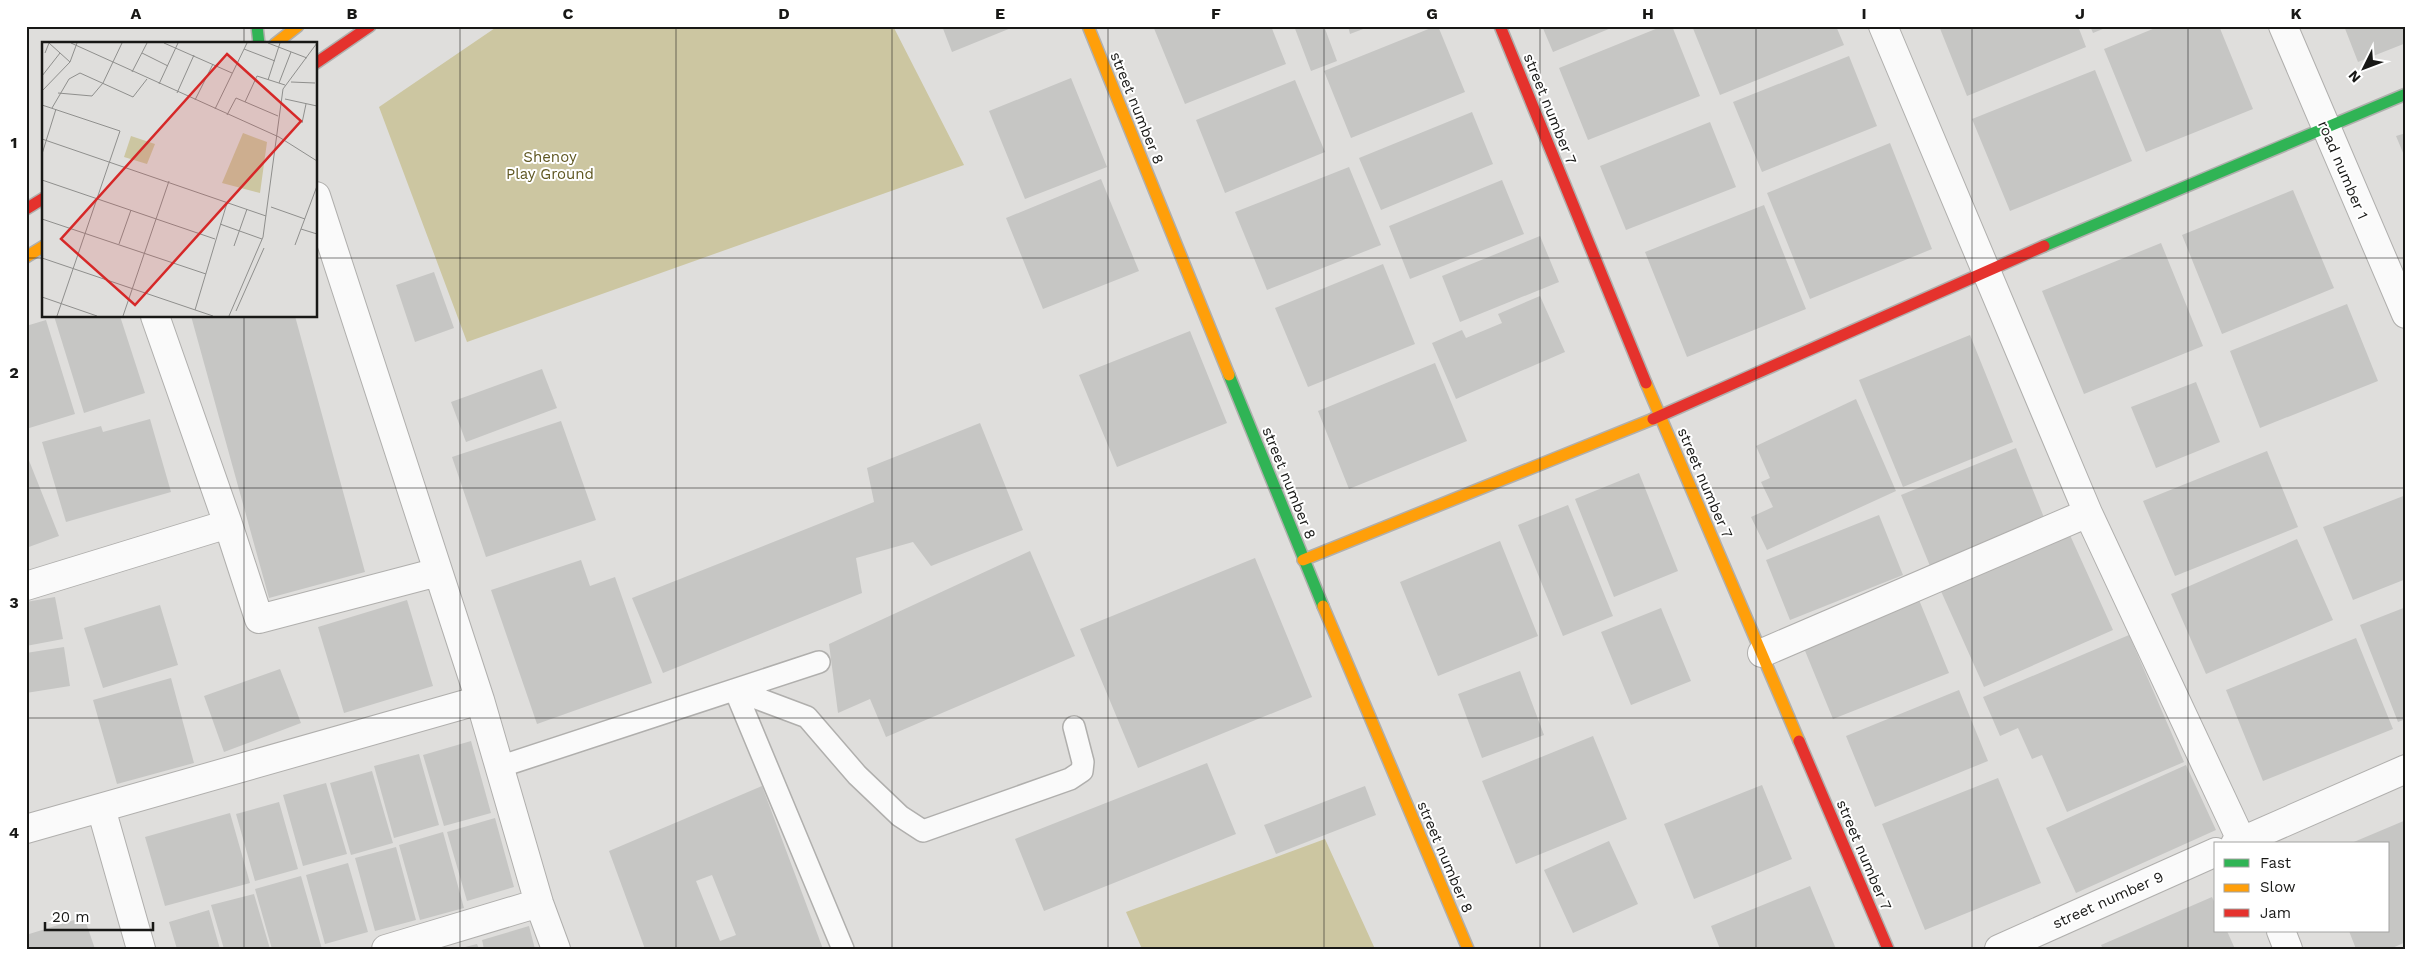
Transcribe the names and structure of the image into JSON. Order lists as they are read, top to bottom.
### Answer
{
  "streets": {
    "street": [
      "street number 8",
      "street number 7",
      "road number 1",
      "street number 9"
    ]
  },
  "parks": ["Shenoy Play Ground"],
  "legend": ["Fast", "Slow", "Jam"],
  "scale_bar": "20 m",
  "north": "bottom left",
  "grid": {
    "columns": [
      "A",
      "B",
      "C",
      "D",
      "E",
      "F",
      "G",
      "H",
      "I",
      "J",
      "K"
    ],
    "rows": [
      "1",
      "2",
      "3",
      "4"
    ]
  }
}
